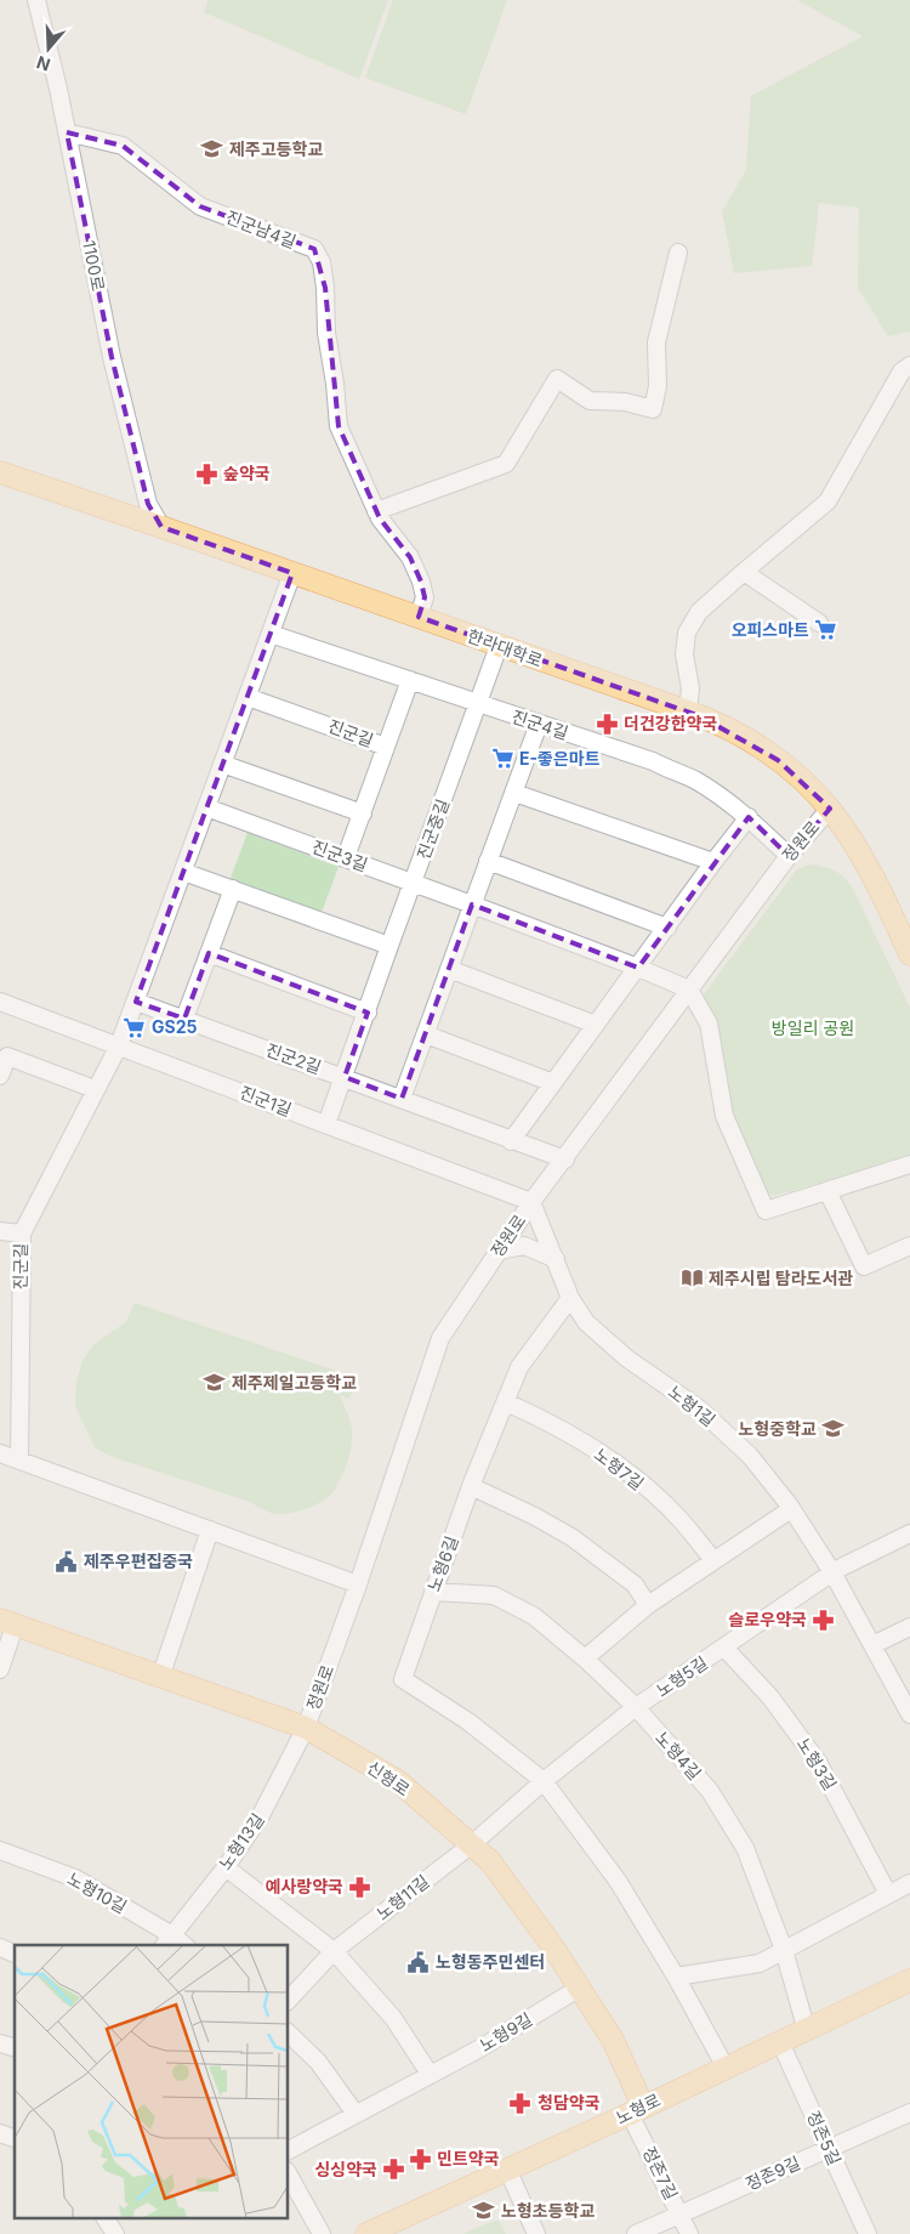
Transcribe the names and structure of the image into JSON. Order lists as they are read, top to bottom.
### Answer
{
  "streets": {
    "main road": ["한라대학로", "신형로", "노형로"],
    "street": [
      "진군남4길",
      "1100로",
      "진군4길",
      "진군길",
      "진군중길",
      "정원로",
      "진군3길",
      "진군2길",
      "진군1길",
      "노형1길",
      "노형7길",
      "노형6길",
      "노형5길",
      "노형4길",
      "노형3길",
      "노형13길",
      "노형10길",
      "노형11길",
      "노형9길",
      "정존5길",
      "정존7길",
      "정존9길"
    ]
  },
  "crossings": [
    ["진군남4길", "1100로"],
    ["진군남4길", "한라대학로"],
    ["1100로", "한라대학로"],
    ["한라대학로", "진군길"],
    ["한라대학로", "진군중길"],
    ["한라대학로", "정원로"],
    ["진군4길", "진군길"],
    ["진군4길", "진군중길"],
    ["진군4길", "정원로"],
    ["진군길", "진군3길"],
    ["진군길", "진군2길"],
    ["진군길", "진군1길"],
    ["진군중길", "진군3길"],
    ["진군중길", "진군2길"],
    ["진군중길", "진군1길"],
    ["정원로", "진군3길"],
    ["정원로", "진군2길"],
    ["정원로", "진군1길"],
    ["정원로", "노형1길"],
    ["정원로", "신형로"],
    ["정원로", "노형13길"],
    ["진군1길", "노형1길"],
    ["노형1길", "노형6길"],
    ["노형1길", "노형5길"],
    ["노형7길", "노형6길"],
    ["노형6길", "노형5길"],
    ["노형6길", "노형4길"],
    ["노형5길", "노형4길"],
    ["노형5길", "노형3길"],
    ["노형5길", "신형로"],
    ["노형5길", "노형11길"],
    ["노형4길", "노형로"],
    ["신형로", "노형13길"],
    ["신형로", "노형11길"],
    ["신형로", "노형9길"],
    ["신형로", "노형로"],
    ["신형로", "정존7길"],
    ["노형13길", "노형10길"],
    ["노형로", "정존5길"],
    ["노형로", "정존7길"],
    ["정존5길", "정존9길"],
    ["정존7길", "정존9길"]
  ],
  "parks": ["방일리 공원"],
  "places": {
    "school or university": [
      "제주고등학교",
      "제주제일고등학교",
      "노형중학교",
      "노형초등학교"
    ],
    "pharmacy": [
      "숲약국",
      "더건강한약국",
      "슬로우약국",
      "예사랑약국",
      "청담약국",
      "민트약국",
      "싱싱약국"
    ],
    "supermarket": ["오피스마트", "E-좋은마트", "GS25"],
    "library": ["제주시립 탐라도서관"],
    "public building": ["제주우편집중국", "노형동주민센터"]
  },
  "north": "bottom"
}
